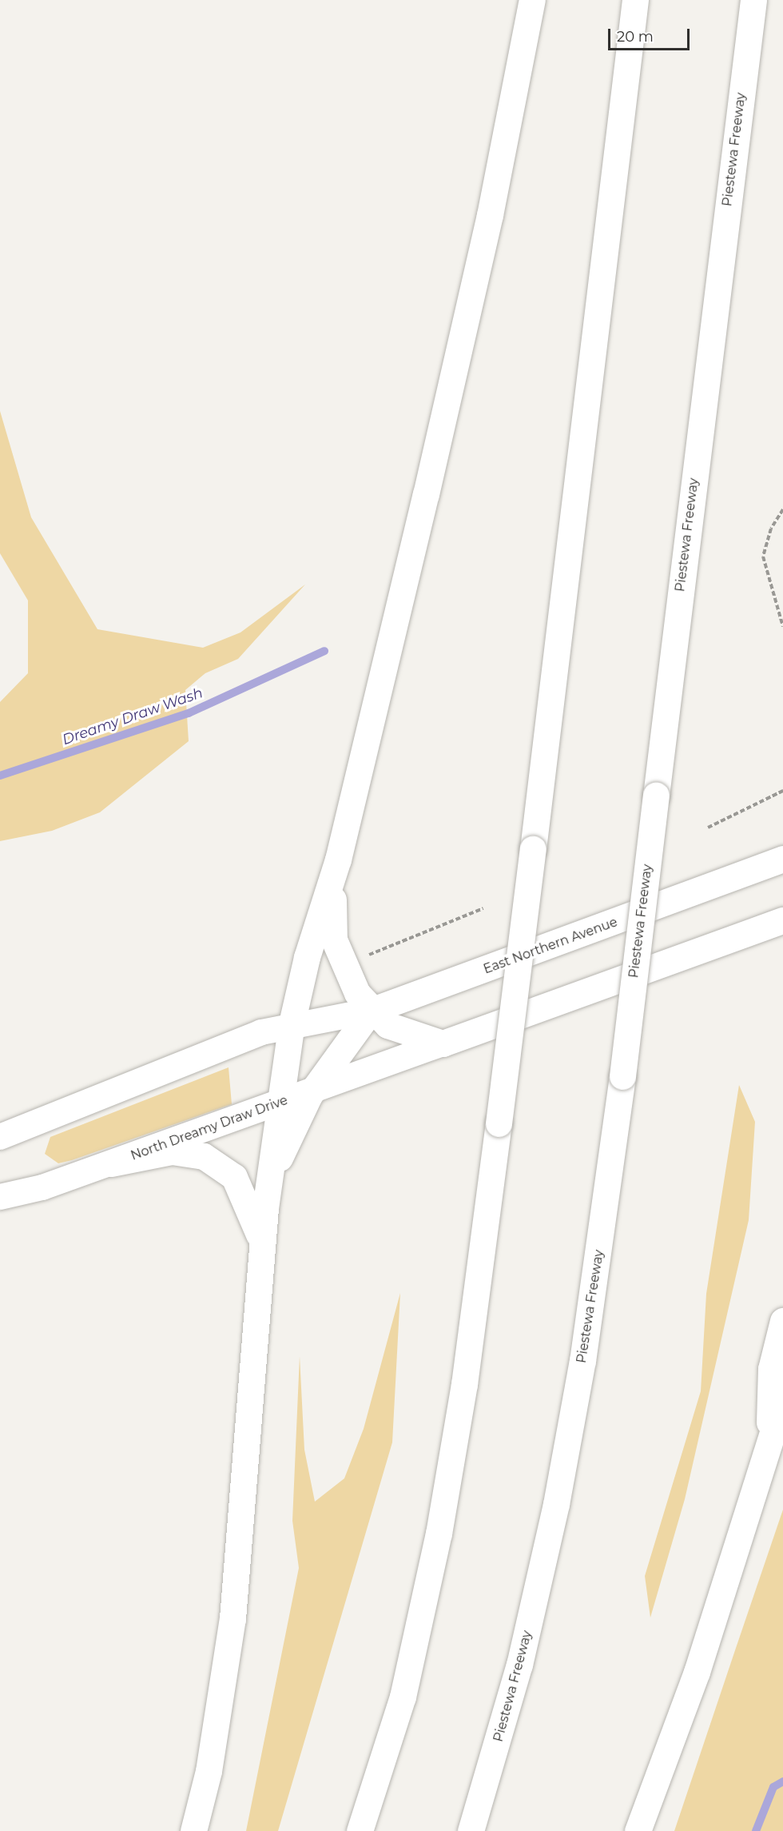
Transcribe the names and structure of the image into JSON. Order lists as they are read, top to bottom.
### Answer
{
  "streets": {
    "main road": ["Piestewa Freeway", "East Northern Avenue"],
    "street": ["North Dreamy Draw Drive"]
  },
  "water": ["Dreamy Draw Wash"],
  "scale_bar": "20 m"
}
